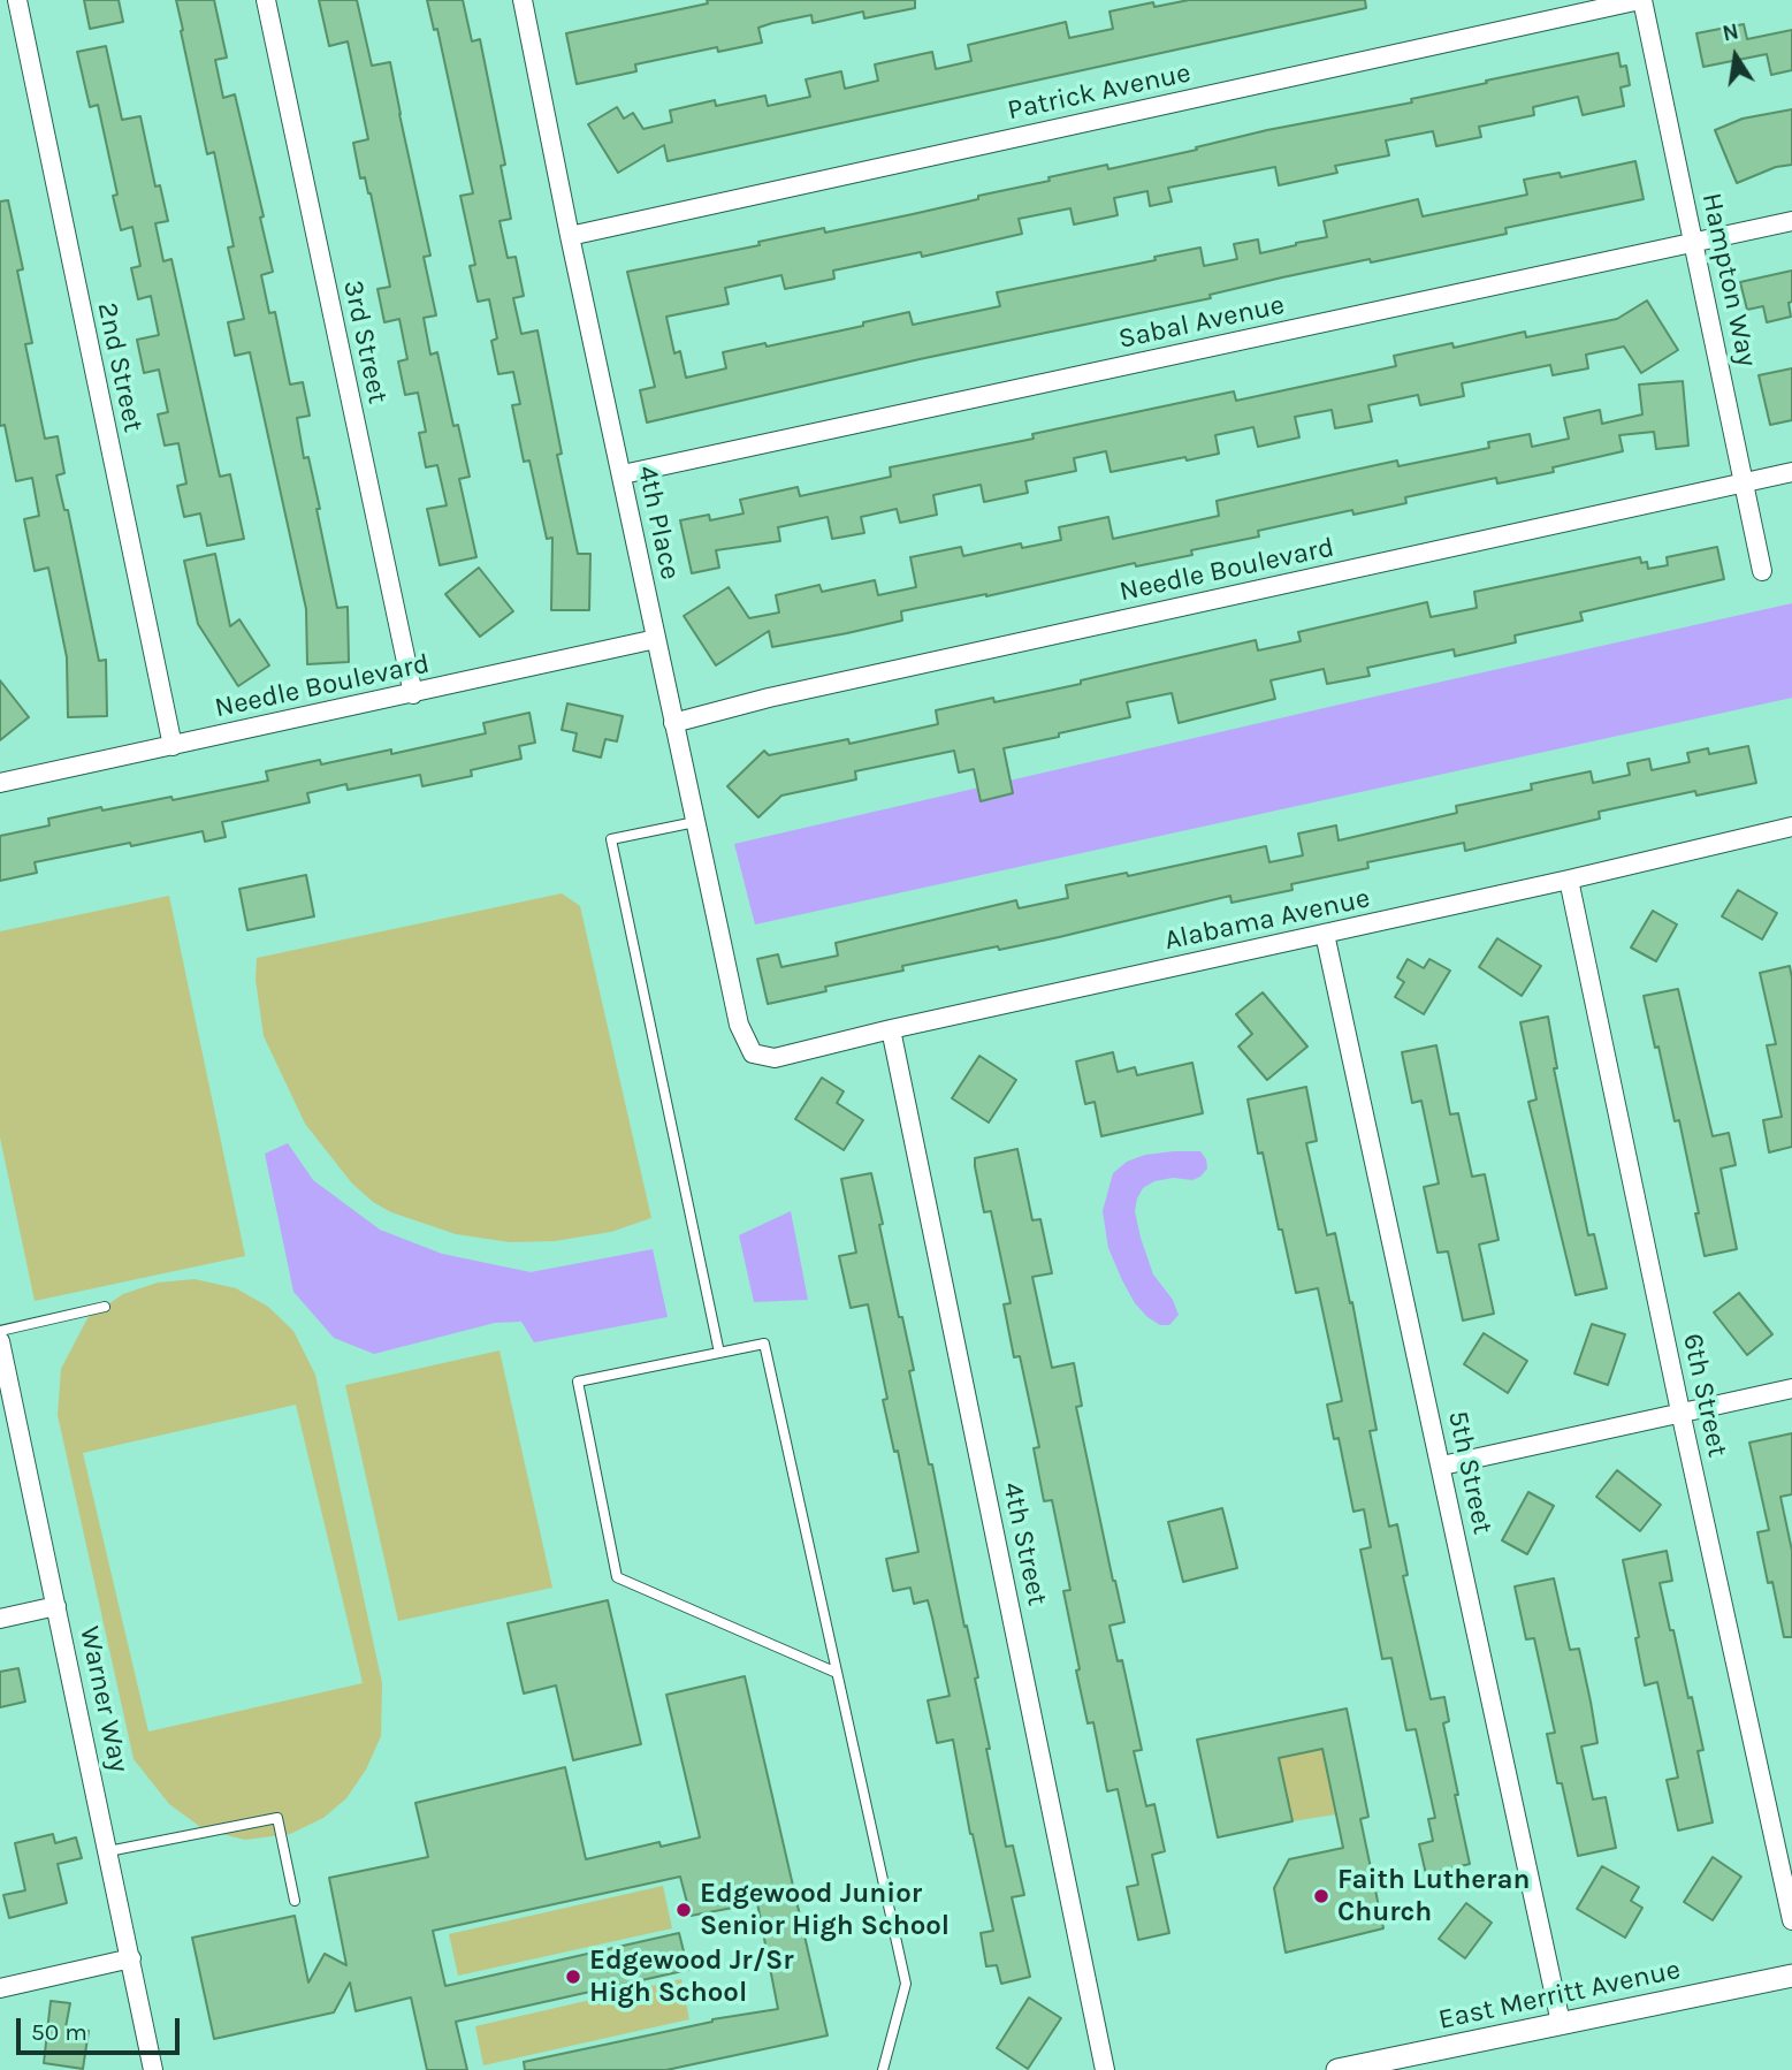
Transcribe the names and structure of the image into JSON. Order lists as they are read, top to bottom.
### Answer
{
  "streets": {
    "street": [
      "Patrick Avenue",
      "Hampton Way",
      "Sabal Avenue",
      "3rd Street",
      "2nd Street",
      "4th Place",
      "Needle Boulevard",
      "Alabama Avenue",
      "6th Street",
      "5th Street",
      "4th Street",
      "Warner Way",
      "East Merritt Avenue"
    ]
  },
  "crossings": [
    ["Patrick Avenue", "Hampton Way"],
    ["Patrick Avenue", "4th Place"],
    ["Hampton Way", "Sabal Avenue"],
    ["Hampton Way", "Needle Boulevard"],
    ["Sabal Avenue", "4th Place"],
    ["3rd Street", "Needle Boulevard"],
    ["2nd Street", "Needle Boulevard"],
    ["4th Place", "Needle Boulevard"],
    ["4th Place", "Alabama Avenue"],
    ["Alabama Avenue", "6th Street"],
    ["Alabama Avenue", "5th Street"],
    ["Alabama Avenue", "4th Street"],
    ["5th Street", "East Merritt Avenue"]
  ],
  "places": ["Faith Lutheran Church", "Edgewood Junior Senior High School", "Edgewood Jr/Sr High School"],
  "scale_bar": "50 m",
  "north": "top"
}
